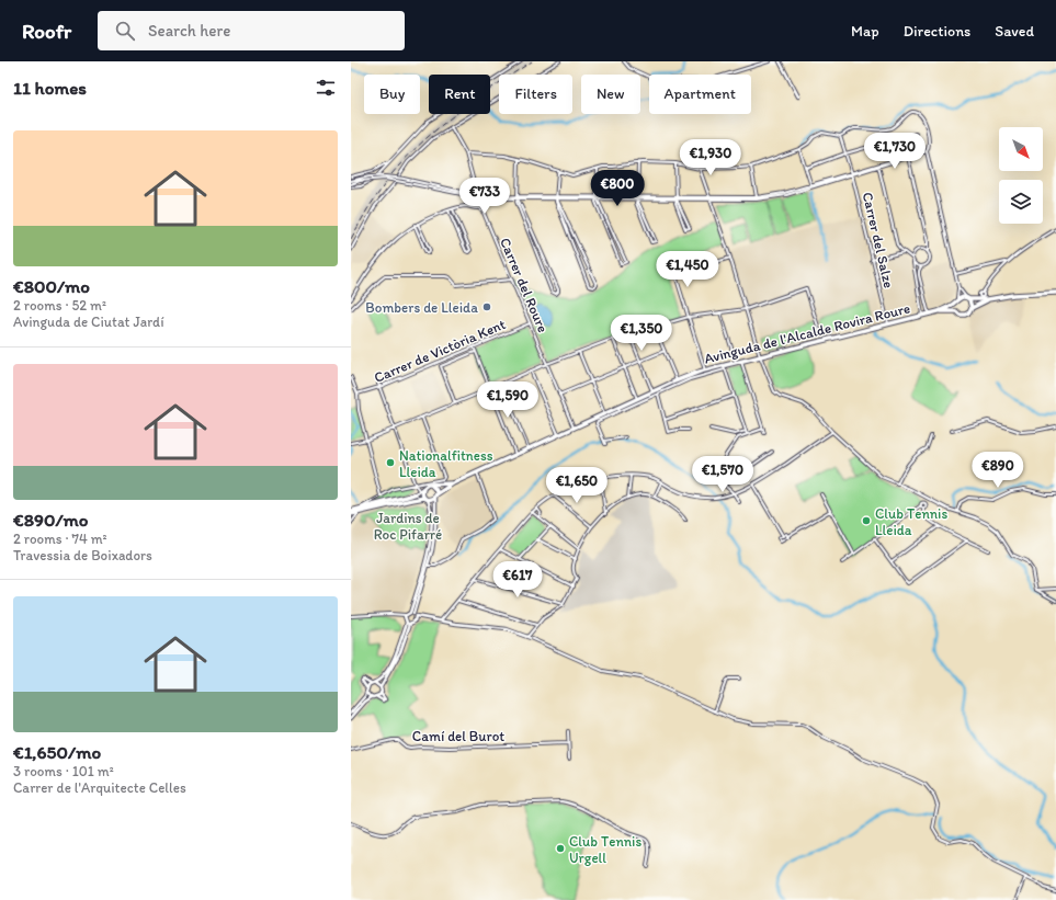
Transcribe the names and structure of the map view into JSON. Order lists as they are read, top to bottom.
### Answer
{
  "streets": {
    "main road": ["Avinguda de l'Alcalde Rovira Roure"],
    "street": [
      "Carrer del Salze",
      "Carrer del Roure",
      "Carrer de Victòria Kent",
      "Camí del Burot"
    ]
  },
  "crossings": [
    ["Carrer del Salze", "Avinguda de l'Alcalde Rovira Roure"],
    ["Carrer del Roure", "Avinguda de l'Alcalde Rovira Roure"],
    ["Carrer del Roure", "Carrer de Victòria Kent"]
  ],
  "parks": ["Jardins de Roc Pifarré"],
  "places": [
    "Bombers de Lleida",
    "Nationalfitness Lleida",
    "Club Tennis Lleida",
    "Club Tennis Urgell"
  ],
  "north": "bottom right",
  "page": {
    "header": "Roofr",
    "search": "Search here",
    "nav": ["Map", "Directions", "Saved"],
    "heading": "11 homes",
    "chip": [
      "Buy",
      "Rent",
      "Filters",
      "New",
      "Apartment"
    ],
    "list": [
      {
        "name": "€800/mo",
        "note": "2 rooms · 52 m² · Avinguda de Ciutat Jardí"
      },
      {
        "name": "€890/mo",
        "note": "2 rooms · 74 m² · Travessia de Boixadors"
      },
      {
        "name": "€1,650/mo",
        "note": "3 rooms · 101 m² · Carrer de l'Arquitecte Celles"
      }
    ],
    "price": [
      "€1,730",
      "€1,930",
      "€800",
      "€733",
      "€1,450",
      "€1,350",
      "€1,590",
      "€890",
      "€1,570",
      "€1,650",
      "€617"
    ]
  }
}
